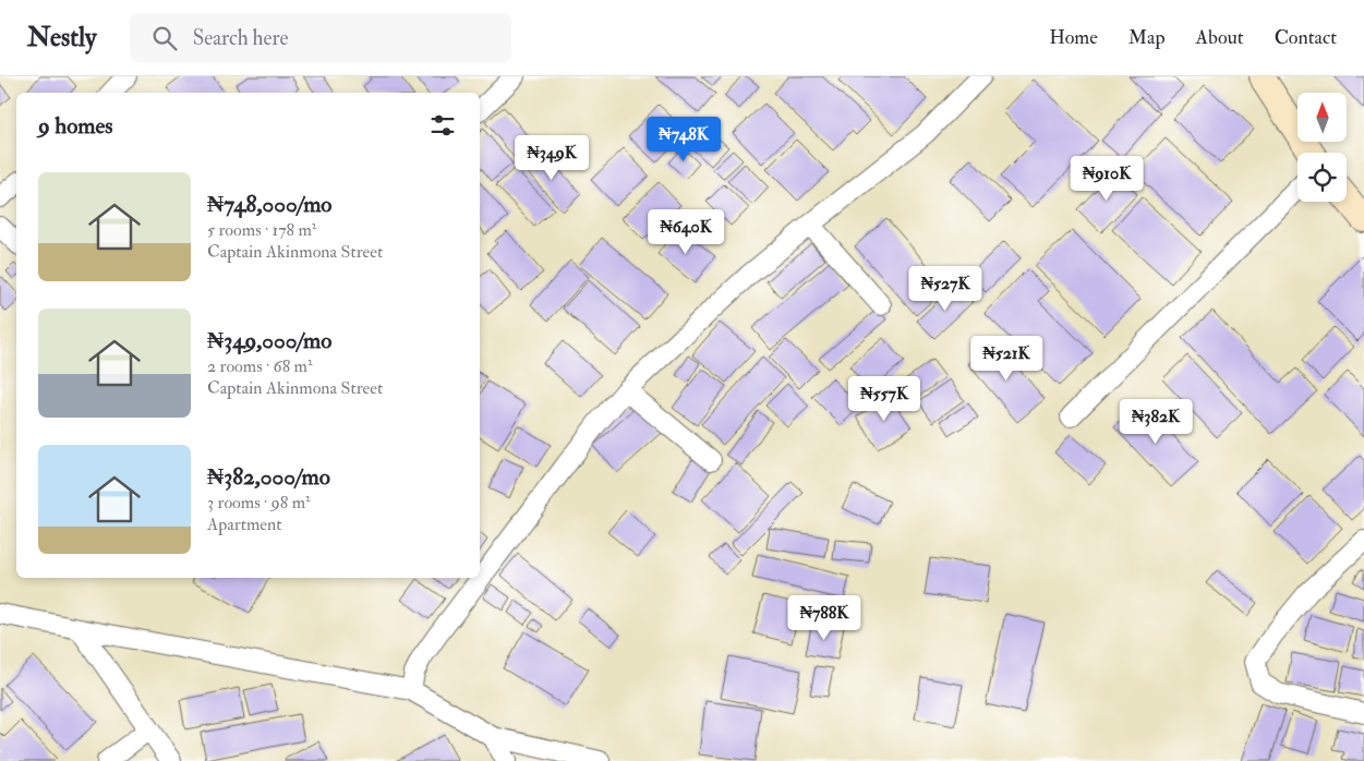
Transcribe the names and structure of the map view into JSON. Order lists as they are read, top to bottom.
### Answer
{
  "north": "top",
  "page": {
    "header": "Nestly",
    "search": "Search here",
    "nav": [
      "Home",
      "Map",
      "About",
      "Contact"
    ],
    "heading": "9 homes",
    "price": [
      "₦748K",
      "₦349K",
      "₦910K",
      "₦640K",
      "₦527K",
      "₦521K",
      "₦557K",
      "₦382K",
      "₦788K"
    ],
    "list": [
      {
        "name": "₦748,000/mo",
        "note": "5 rooms · 178 m² · Captain Akinmona Street"
      },
      {
        "name": "₦349,000/mo",
        "note": "2 rooms · 68 m² · Captain Akinmona Street"
      },
      {
        "name": "₦382,000/mo",
        "note": "3 rooms · 98 m² · Apartment"
      }
    ]
  }
}
